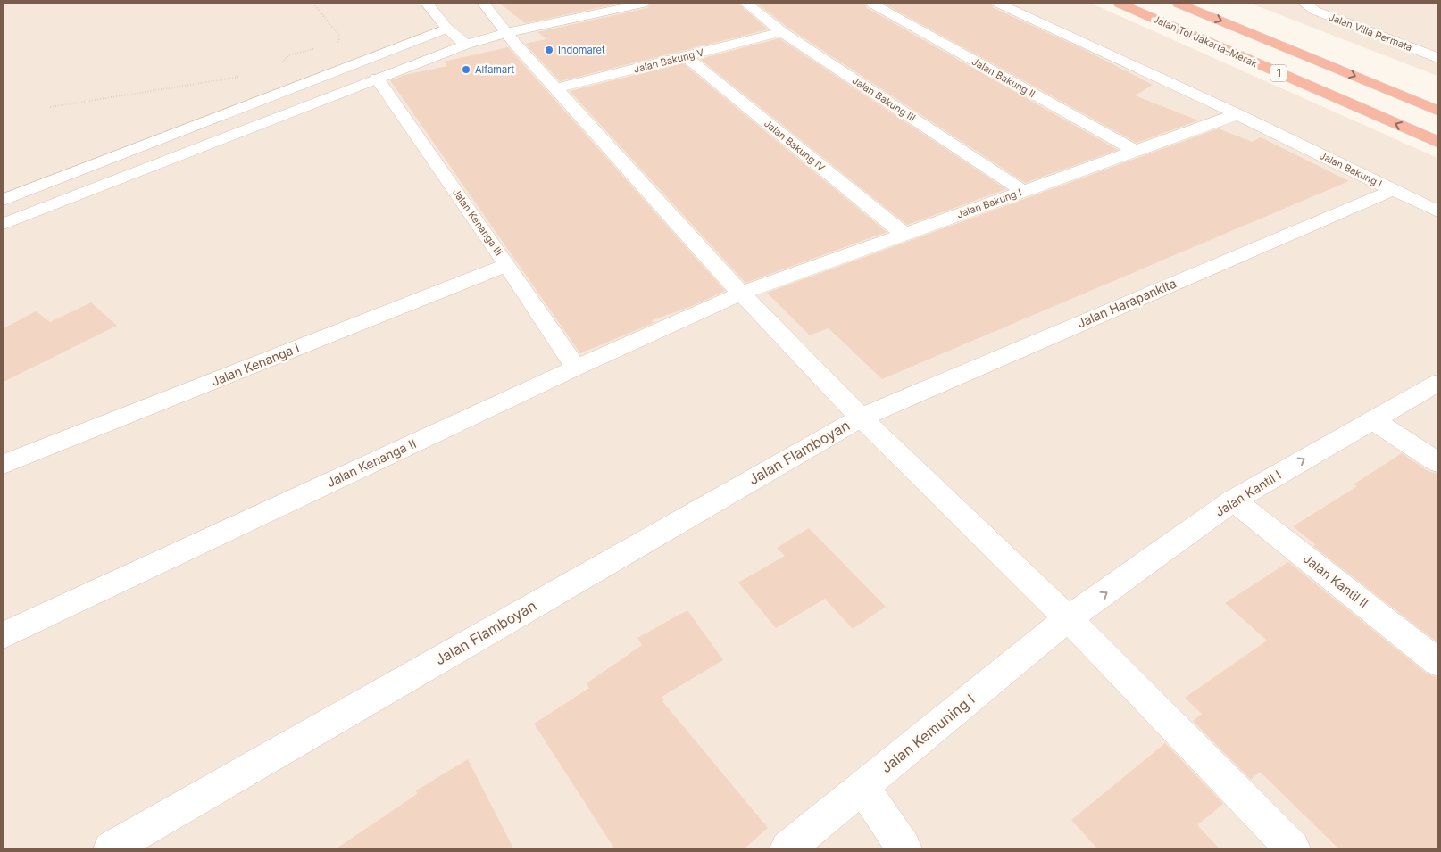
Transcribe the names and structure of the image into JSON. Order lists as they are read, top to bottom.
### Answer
{
  "streets": {
    "highway": ["Jalan Tol Jakarta–Merak", "1"],
    "street": [
      "Jalan Villa Permata",
      "Jalan Bakung V",
      "Jalan Bakung II",
      "Jalan Bakung III",
      "Jalan Bakung IV",
      "Jalan Bakung I",
      "Jalan Kenanga III",
      "Jalan Harapankita",
      "Jalan Kenanga I",
      "Jalan Flamboyan",
      "Jalan Kenanga II",
      "Jalan Kantil I",
      "Jalan Kantil II",
      "Jalan Kemuning I"
    ]
  },
  "crossings": [
    ["Jalan Bakung V", "Jalan Bakung III"],
    ["Jalan Bakung V", "Jalan Bakung IV"],
    ["Jalan Bakung II", "Jalan Bakung I"],
    ["Jalan Bakung III", "Jalan Bakung I"],
    ["Jalan Bakung IV", "Jalan Bakung I"],
    ["Jalan Bakung I", "Jalan Harapankita"],
    ["Jalan Bakung I", "Jalan Kenanga II"],
    ["Jalan Kenanga III", "Jalan Kenanga I"],
    ["Jalan Kenanga III", "Jalan Kenanga II"],
    ["Jalan Harapankita", "Jalan Flamboyan"],
    ["Jalan Kantil I", "Jalan Kantil II"],
    ["Jalan Kantil I", "Jalan Kemuning I"]
  ],
  "one_way": ["Jalan Kantil I"],
  "places": ["Indomaret", "Alfamart"]
}
